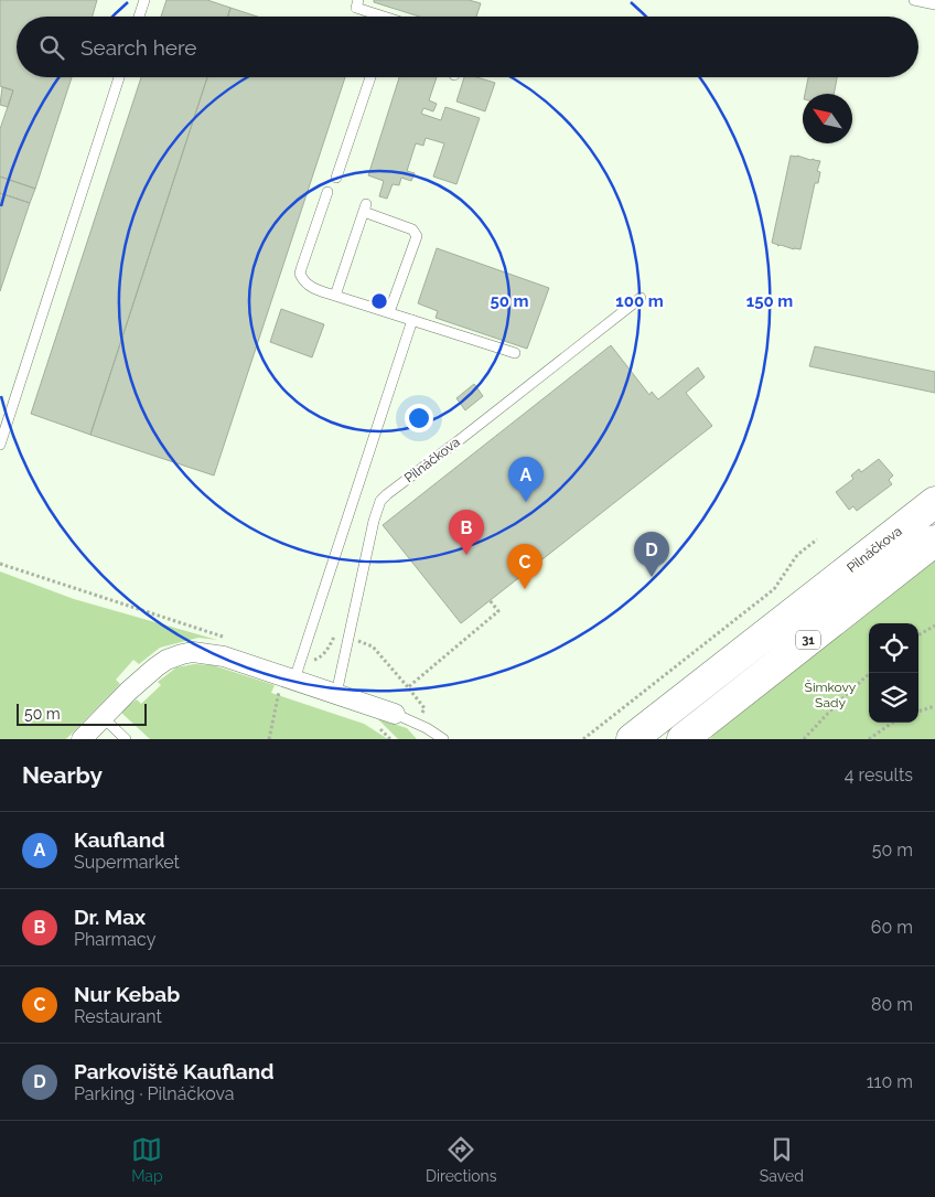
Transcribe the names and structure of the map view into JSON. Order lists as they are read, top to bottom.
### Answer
{
  "streets": {
    "main road": ["Pilnáčkova", "31"]
  },
  "parks": ["Šimkovy Sady"],
  "scale_bar": "50 m",
  "north": "top left",
  "page": {
    "search": "Search here",
    "pins": [
      "A",
      "B",
      "D",
      "C"
    ],
    "scale": "50 m",
    "heading": ["Nearby", "4 results"],
    "list": [
      {
        "mark": "A",
        "name": "Kaufland",
        "note": "Supermarket",
        "value": "50 m"
      },
      {
        "mark": "B",
        "name": "Dr. Max",
        "note": "Pharmacy",
        "value": "60 m"
      },
      {
        "mark": "C",
        "name": "Nur Kebab",
        "note": "Restaurant",
        "value": "80 m"
      },
      {
        "mark": "D",
        "name": "Parkoviště Kaufland",
        "note": "Parking · Pilnáčkova",
        "value": "110 m"
      }
    ],
    "nav": ["Map", "Directions", "Saved"]
  },
  "rings": ["50 m", "100 m", "150 m"]
}
